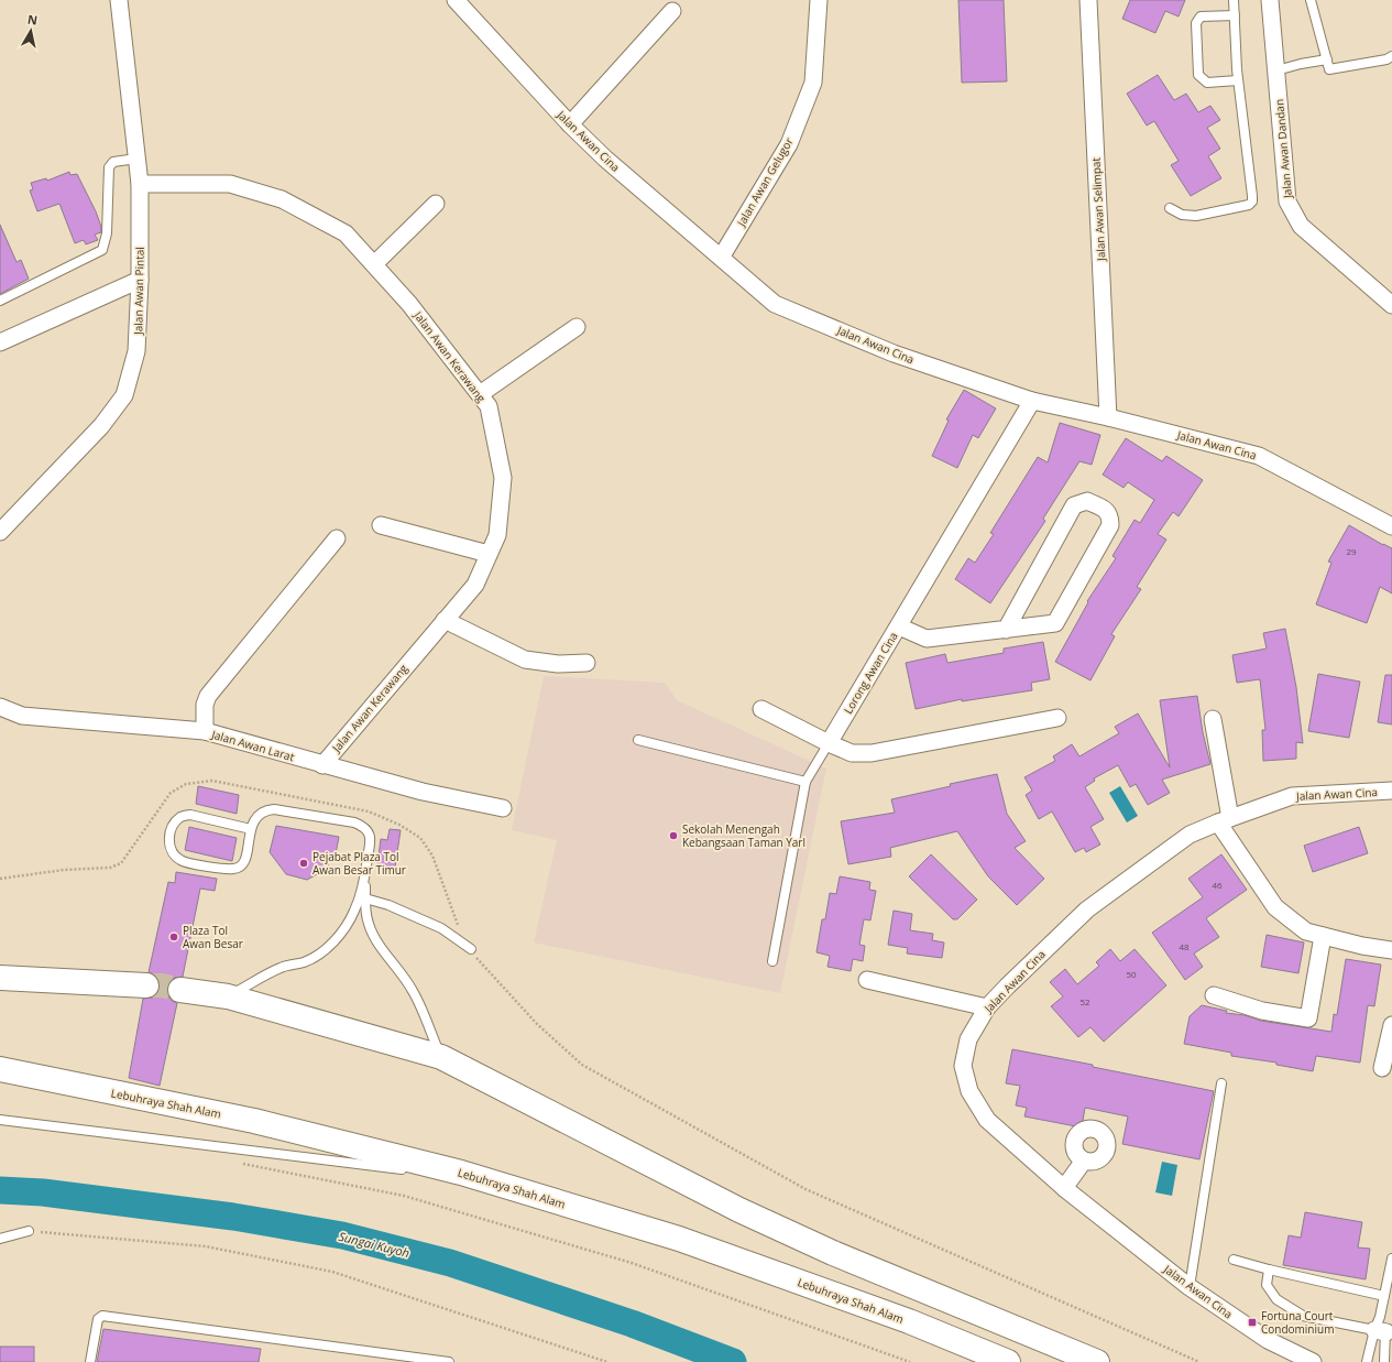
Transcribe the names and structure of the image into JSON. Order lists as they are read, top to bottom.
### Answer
{
  "streets": {
    "highway": ["Lebuhraya Shah Alam"],
    "street": [
      "Jalan Awan Cina",
      "Jalan Awan Dandan",
      "Jalan Awan Gelugor",
      "Jalan Awan Selimpat",
      "Jalan Awan Pintal",
      "Jalan Awan Kerawang",
      "Lorong Awan Cina",
      "Jalan Awan Larat"
    ]
  },
  "crossings": [
    ["Jalan Awan Cina", "Jalan Awan Gelugor"],
    ["Jalan Awan Cina", "Jalan Awan Selimpat"],
    ["Jalan Awan Cina", "Lorong Awan Cina"],
    ["Jalan Awan Pintal", "Jalan Awan Kerawang"],
    ["Jalan Awan Kerawang", "Jalan Awan Larat"]
  ],
  "water": ["Sungai Kuyoh"],
  "places": {
    "other": ["Sekolah Menengah Kebangsaan Taman Yarl", "Pejabat Plaza Tol Awan Besar Timur", "Plaza Tol Awan Besar"],
    "transit": ["Fortuna Court Condominium"]
  },
  "house_numbers": [
    "29",
    "46",
    "48",
    "50",
    "52"
  ],
  "north": "top"
}
